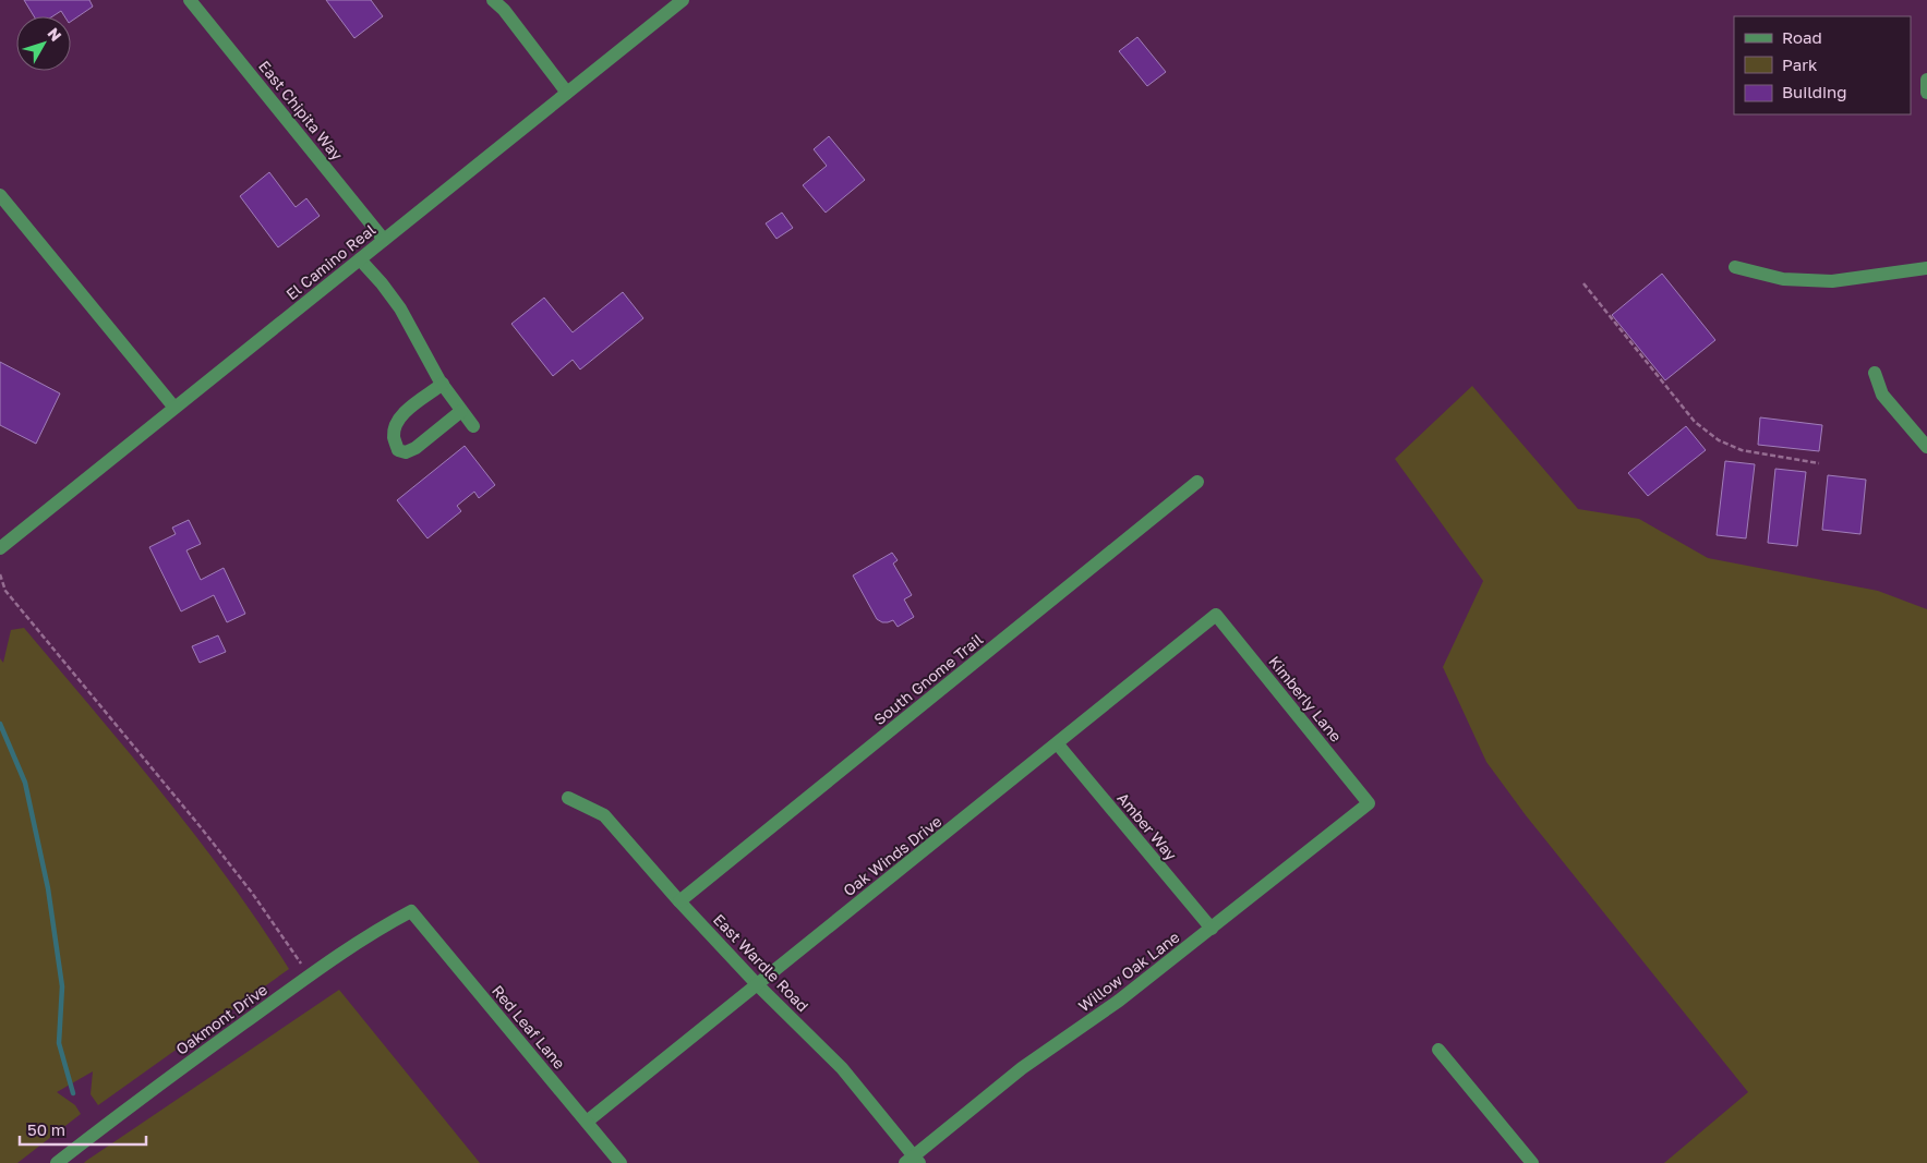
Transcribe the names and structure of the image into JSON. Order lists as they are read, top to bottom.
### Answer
{
  "streets": {
    "street": [
      "East Chipita Way",
      "El Camino Real",
      "South Gnome Trail",
      "Kimberly Lane",
      "Amber Way",
      "Oak Winds Drive",
      "East Wardle Road",
      "Willow Oak Lane",
      "Oakmont Drive",
      "Red Leaf Lane"
    ]
  },
  "crossings": [
    ["East Chipita Way", "El Camino Real"],
    ["South Gnome Trail", "East Wardle Road"],
    ["Kimberly Lane", "Oak Winds Drive"],
    ["Kimberly Lane", "Willow Oak Lane"],
    ["Amber Way", "Oak Winds Drive"],
    ["Amber Way", "Willow Oak Lane"],
    ["Oak Winds Drive", "East Wardle Road"],
    ["Oak Winds Drive", "Red Leaf Lane"],
    ["East Wardle Road", "Willow Oak Lane"],
    ["Oakmont Drive", "Red Leaf Lane"]
  ],
  "legend": ["Road", "Park", "Building"],
  "scale_bar": "50 m",
  "north": "top right"
}
